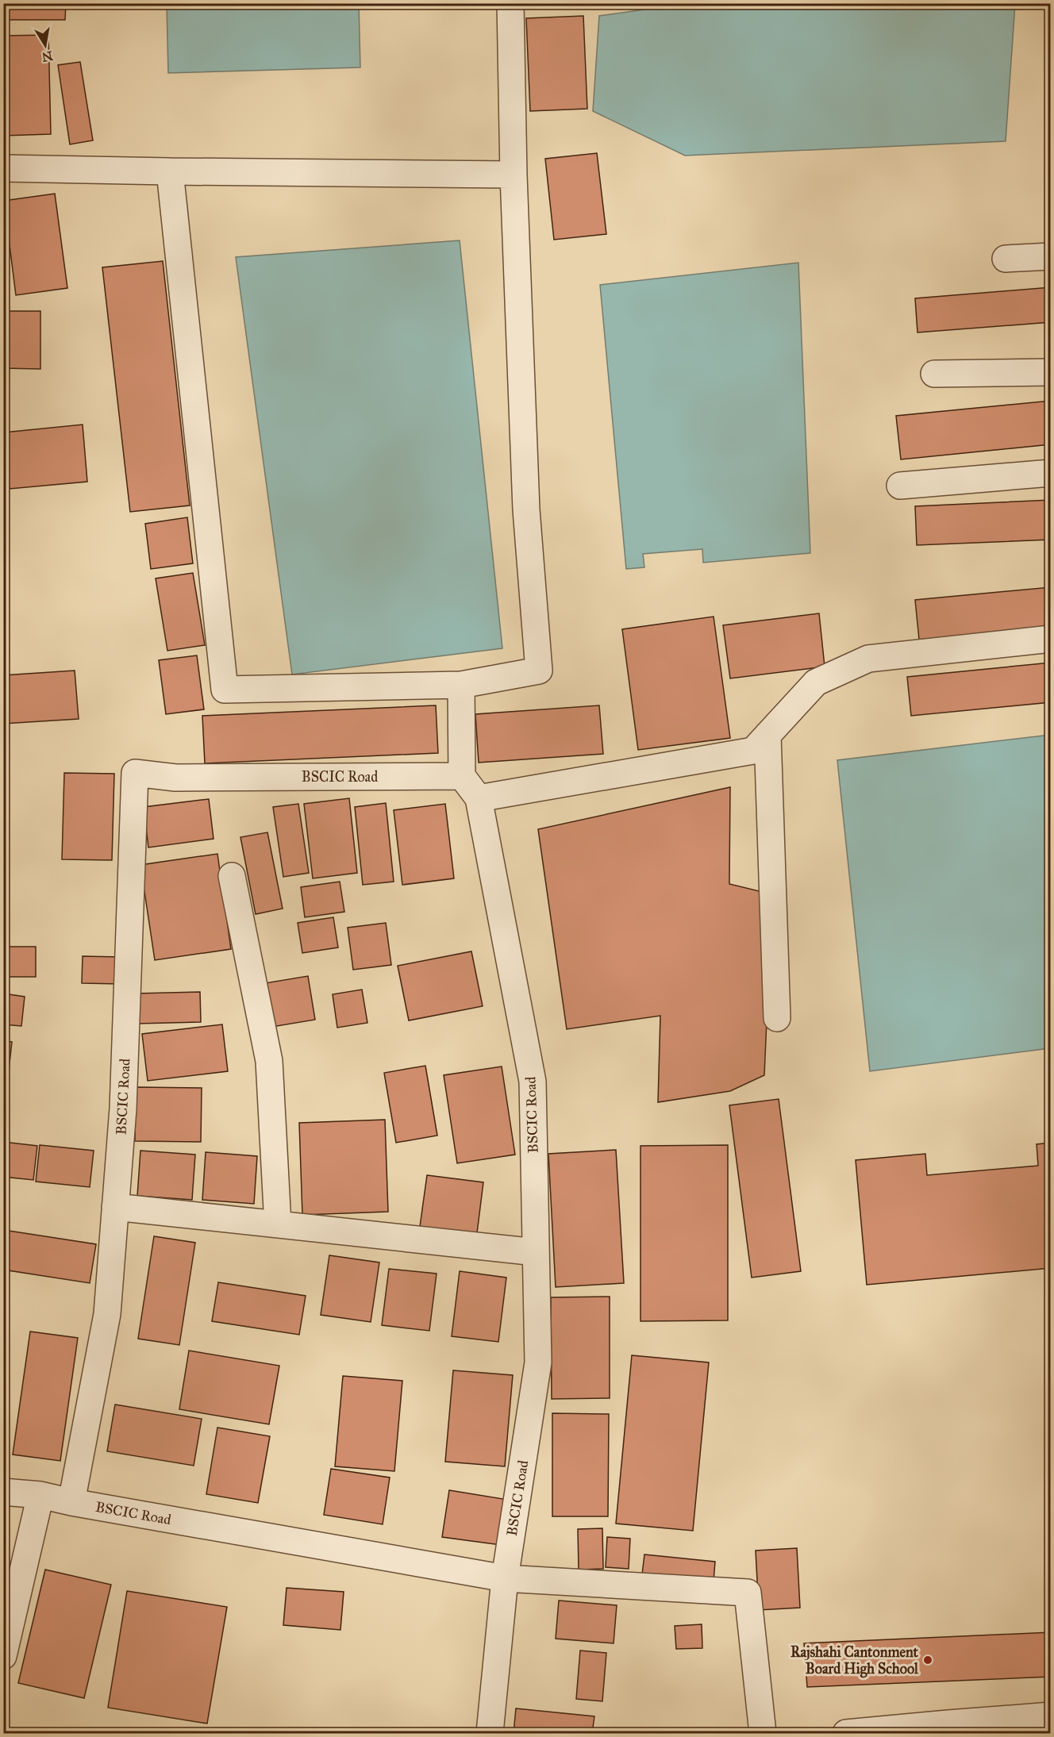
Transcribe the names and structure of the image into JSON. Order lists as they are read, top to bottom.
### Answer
{
  "streets": {
    "street": ["BSCIC Road"]
  },
  "places": ["Rajshahi Cantonment Board High School"],
  "north": "bottom"
}
